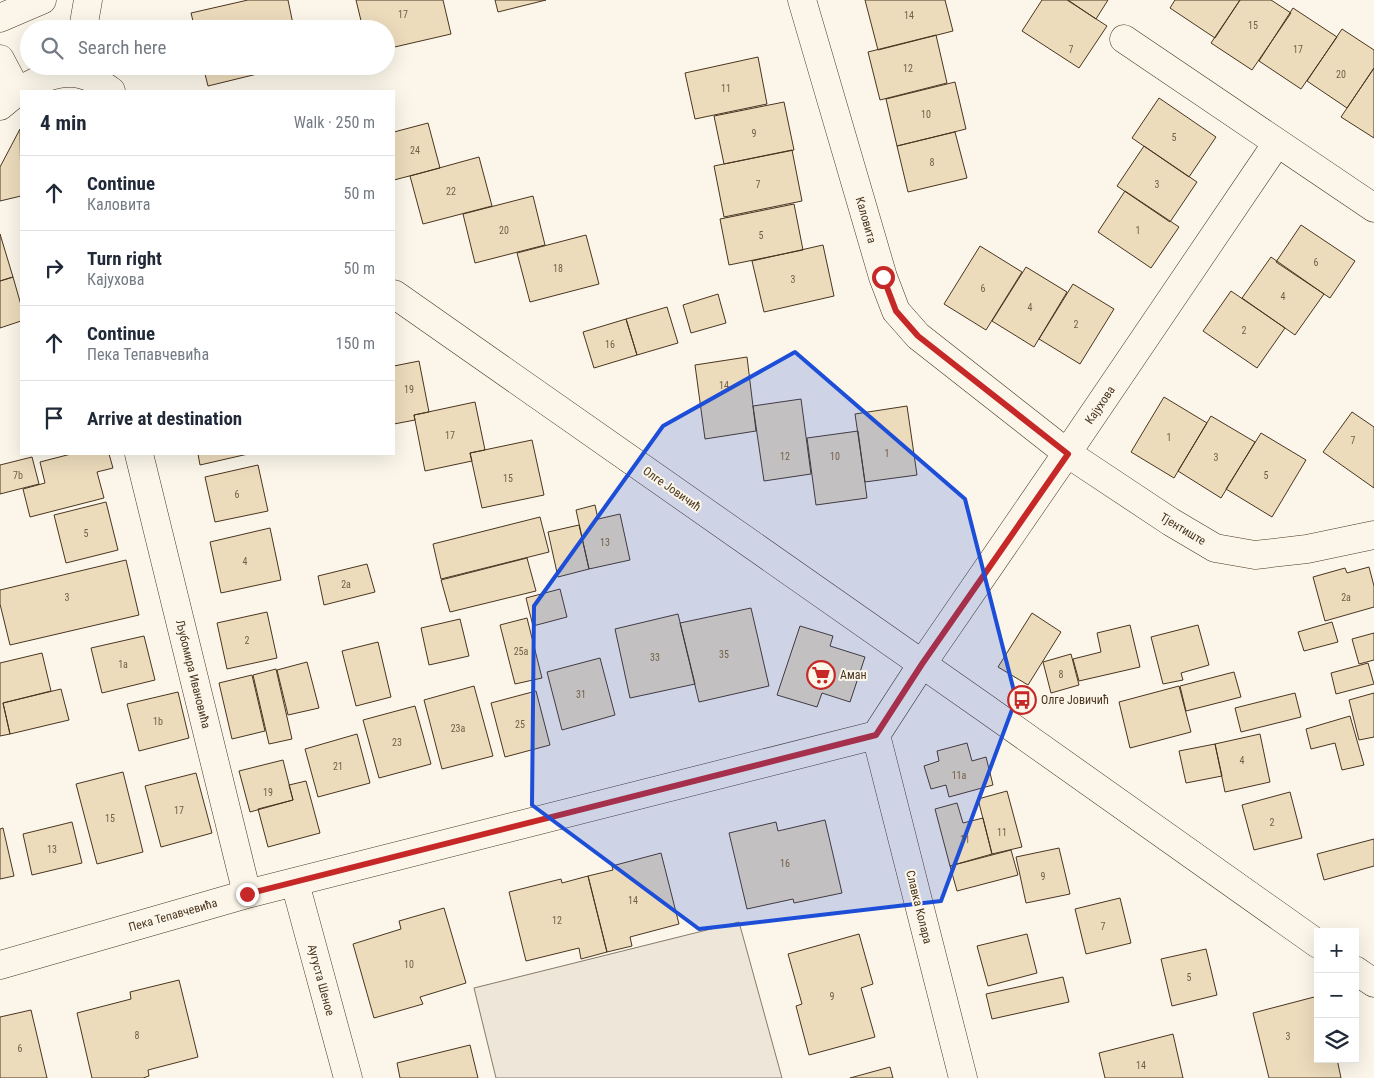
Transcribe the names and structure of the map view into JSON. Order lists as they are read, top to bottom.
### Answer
{
  "streets": {
    "street": [
      "Каловита",
      "Кајухова",
      "Олге Јовичић",
      "Тјентиште",
      "Љубомира Ивановића",
      "Славка Колара",
      "Пека Тепавчевића",
      "Аугуста Шеное"
    ]
  },
  "crossings": [
    ["Каловита", "Кајухова"],
    ["Каловита", "Тјентиште"],
    ["Кајухова", "Олге Јовичић"],
    ["Кајухова", "Тјентиште"],
    ["Љубомира Ивановића", "Пека Тепавчевића"],
    ["Славка Колара", "Пека Тепавчевића"],
    ["Пека Тепавчевића", "Аугуста Шеное"]
  ],
  "places": {
    "supermarket": ["Аман"],
    "bus stop": ["Олге Јовичић"]
  },
  "house_numbers": [
    "17",
    "14",
    "15",
    "7",
    "17",
    "12",
    "20",
    "11",
    "10",
    "9",
    "5",
    "24",
    "8",
    "7",
    "3",
    "22",
    "20",
    "1",
    "5",
    "6",
    "18",
    "3",
    "6",
    "4",
    "4",
    "2",
    "2",
    "16",
    "14",
    "19",
    "17",
    "1",
    "7",
    "1",
    "12",
    "10",
    "3",
    "7b",
    "5",
    "15",
    "6",
    "5",
    "13",
    "4",
    "2a",
    "3",
    "2a",
    "2",
    "25a",
    "35",
    "33",
    "1a",
    "8",
    "31",
    "1b",
    "25",
    "23a",
    "23",
    "4",
    "21",
    "11a",
    "19",
    "17",
    "15",
    "2",
    "11",
    "11",
    "13",
    "16",
    "9",
    "14",
    "12",
    "7",
    "10",
    "5",
    "9",
    "8",
    "3",
    "6",
    "14"
  ],
  "page": {
    "search": "Search here",
    "heading": ["4 min", "Walk · 250 m"],
    "list": [
      ["Continue", "Каловита", "50 m"],
      ["Turn right", "Кајухова", "50 m"],
      ["Continue", "Пека Тепавчевића", "150 m"],
      "Arrive at destination"
    ],
    "map_buttons": ["+", "−"]
  }
}
